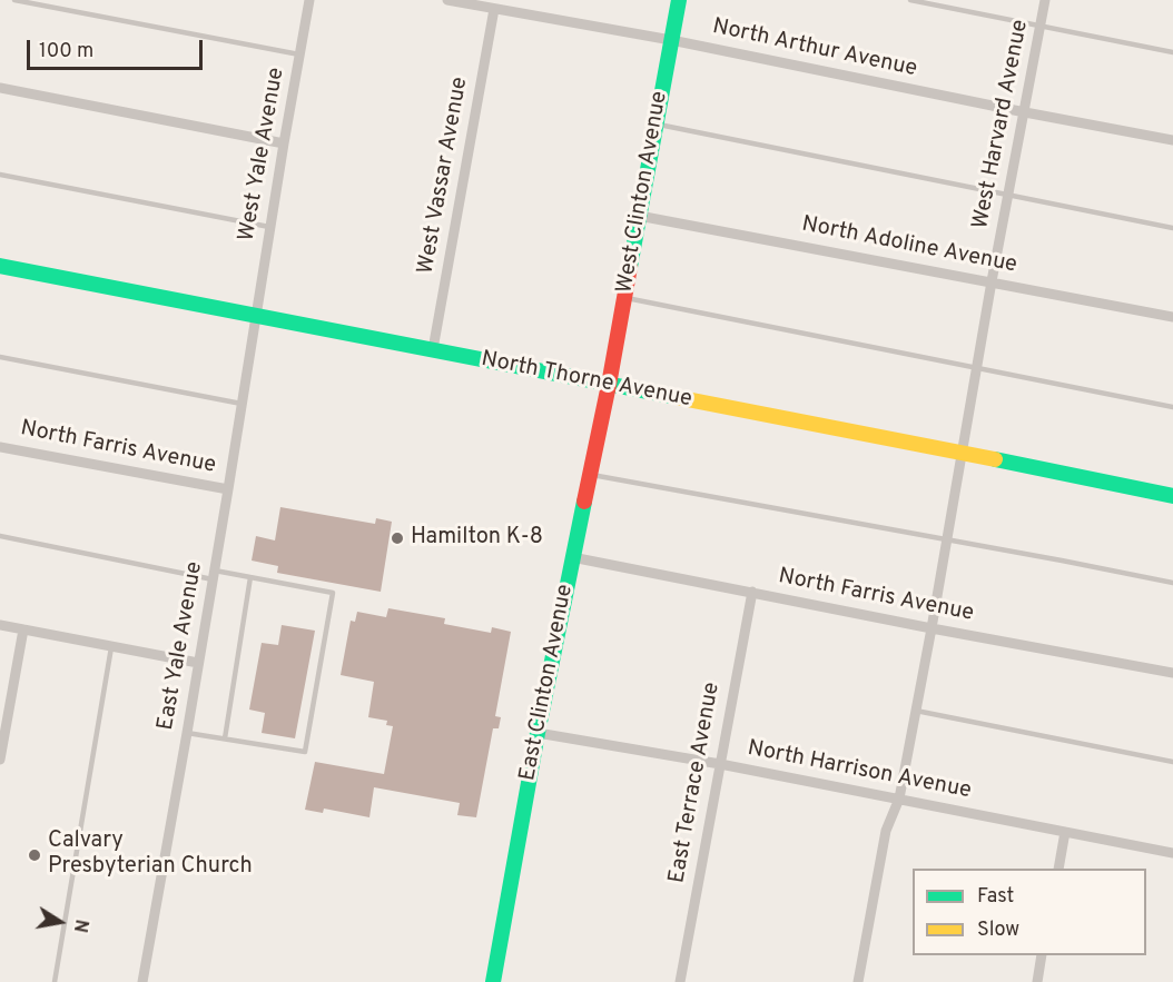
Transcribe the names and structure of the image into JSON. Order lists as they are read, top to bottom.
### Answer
{
  "streets": {
    "street": [
      "North Arthur Avenue",
      "West Harvard Avenue",
      "West Yale Avenue",
      "West Vassar Avenue",
      "West Clinton Avenue",
      "North Adoline Avenue",
      "North Thorne Avenue",
      "North Farris Avenue",
      "East Yale Avenue",
      "East Clinton Avenue",
      "North Harrison Avenue",
      "East Terrace Avenue"
    ]
  },
  "crossings": [
    ["North Arthur Avenue", "West Harvard Avenue"],
    ["North Arthur Avenue", "West Vassar Avenue"],
    ["North Arthur Avenue", "West Clinton Avenue"],
    ["West Harvard Avenue", "North Adoline Avenue"],
    ["West Harvard Avenue", "North Thorne Avenue"],
    ["West Harvard Avenue", "North Farris Avenue"],
    ["West Harvard Avenue", "North Harrison Avenue"],
    ["West Yale Avenue", "North Thorne Avenue"],
    ["West Yale Avenue", "East Yale Avenue"],
    ["West Vassar Avenue", "North Thorne Avenue"],
    ["West Clinton Avenue", "North Adoline Avenue"],
    ["West Clinton Avenue", "North Thorne Avenue"],
    ["West Clinton Avenue", "East Clinton Avenue"],
    ["North Thorne Avenue", "East Yale Avenue"],
    ["North Thorne Avenue", "East Clinton Avenue"],
    ["North Farris Avenue", "East Yale Avenue"],
    ["North Farris Avenue", "East Clinton Avenue"],
    ["North Farris Avenue", "East Terrace Avenue"],
    ["East Clinton Avenue", "North Harrison Avenue"],
    ["North Harrison Avenue", "East Terrace Avenue"]
  ],
  "places": ["Hamilton K-8", "Calvary Presbyterian Church"],
  "legend": ["Fast", "Slow"],
  "scale_bar": "100 m",
  "north": "right"
}
